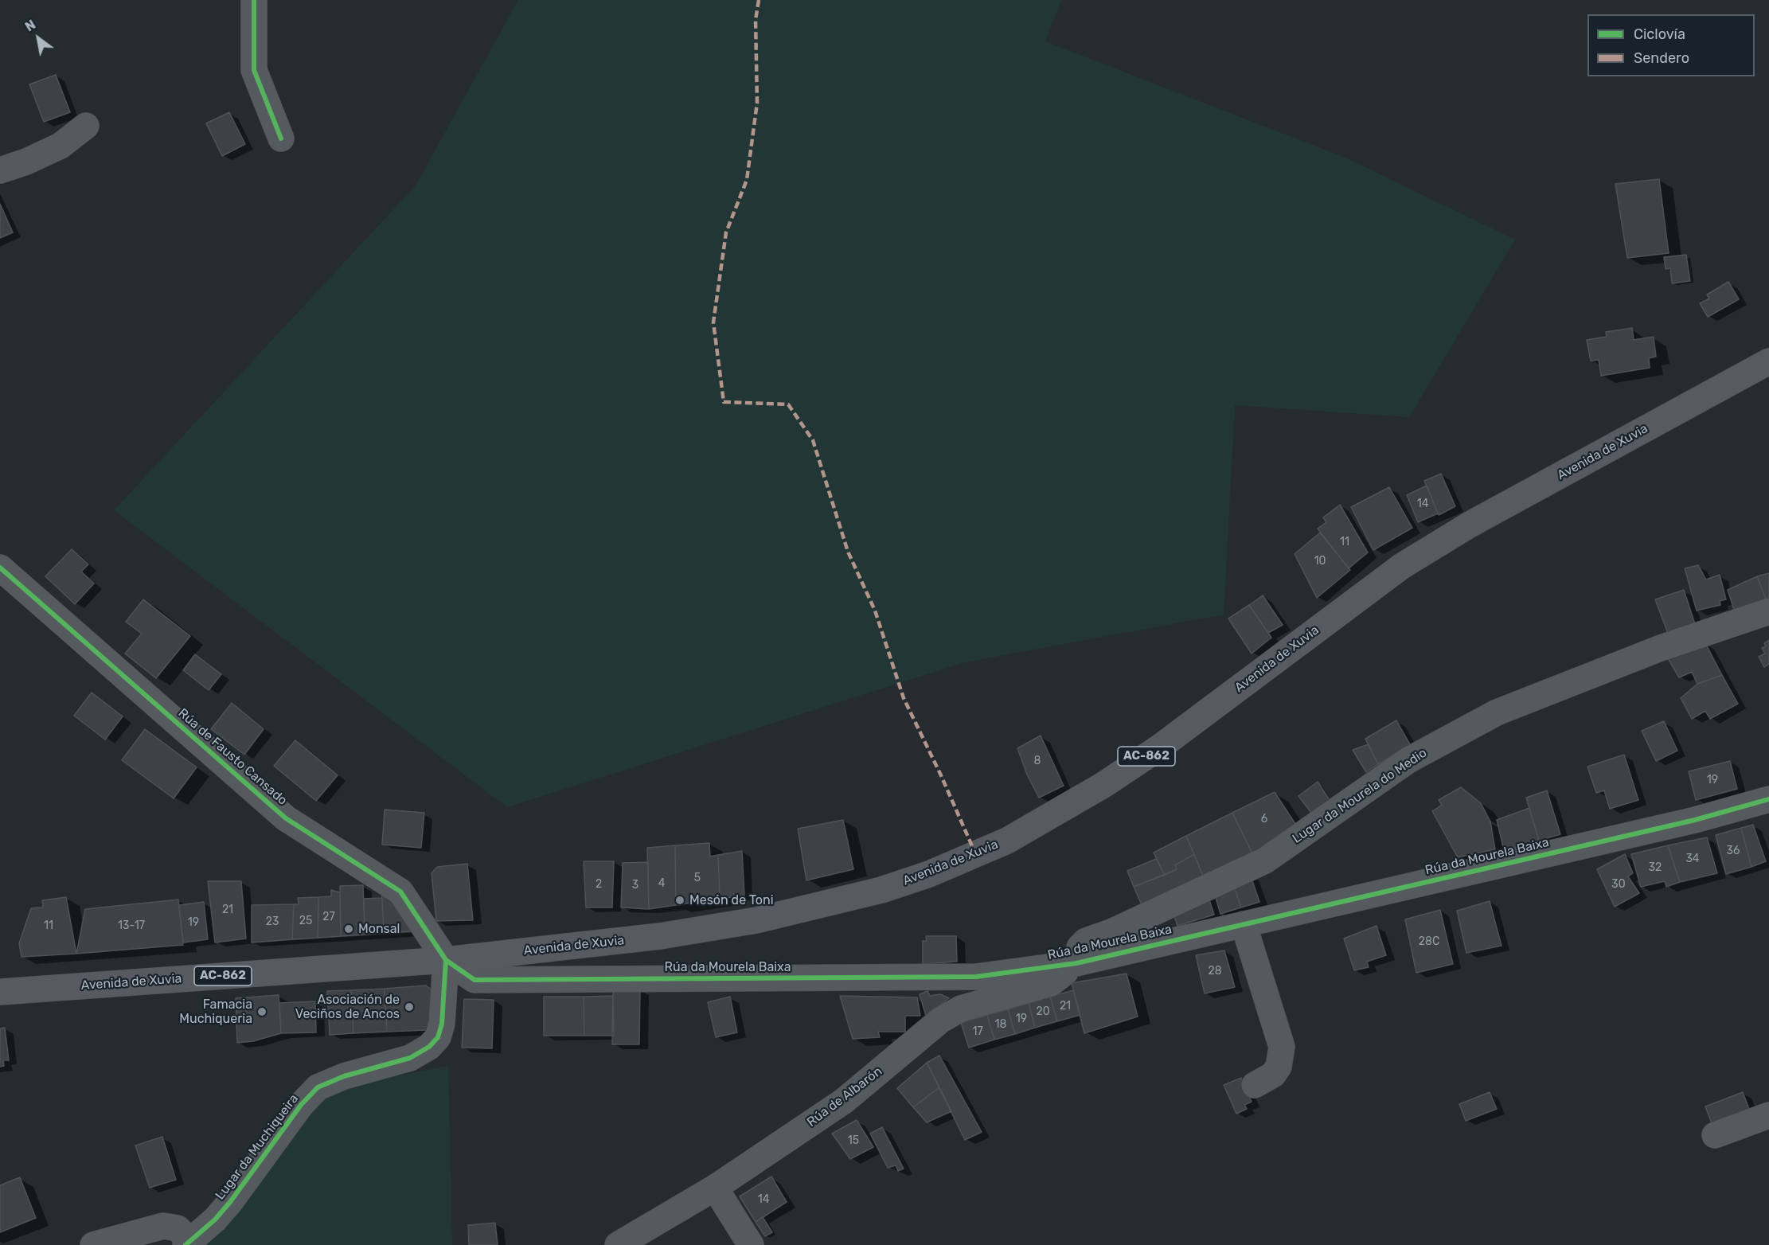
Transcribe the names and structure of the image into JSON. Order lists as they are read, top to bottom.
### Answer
{
  "streets": {
    "main road": ["Avenida de Xuvia", "AC-862"],
    "street": [
      "Rúa de Fausto Cansado",
      "Lugar da Mourela do Medio",
      "Rúa da Mourela Baixa",
      "Rúa de Albarón",
      "Lugar da Muchiqueira"
    ]
  },
  "crossings": [
    ["Avenida de Xuvia", "Rúa de Fausto Cansado"],
    ["Avenida de Xuvia", "Rúa da Mourela Baixa"],
    ["Avenida de Xuvia", "Lugar da Muchiqueira"],
    ["Rúa de Fausto Cansado", "Rúa da Mourela Baixa"],
    ["Rúa de Fausto Cansado", "Lugar da Muchiqueira"],
    ["Lugar da Mourela do Medio", "Rúa da Mourela Baixa"],
    ["Lugar da Mourela do Medio", "Rúa de Albarón"],
    ["Rúa da Mourela Baixa", "Rúa de Albarón"],
    ["Rúa da Mourela Baixa", "Lugar da Muchiqueira"]
  ],
  "places": [
    "Mesón de Toni",
    "Monsal",
    "Asociación de Veciños de Ancos",
    "Famacia Muchiqueria"
  ],
  "house_numbers": [
    "14",
    "11",
    "10",
    "8",
    "19",
    "6",
    "36",
    "34",
    "32",
    "5",
    "4",
    "2",
    "30",
    "3",
    "21",
    "27",
    "25",
    "23",
    "19",
    "11",
    "13-17",
    "28C",
    "28",
    "21",
    "20",
    "19",
    "18",
    "17",
    "15",
    "14"
  ],
  "legend": ["Ciclovía", "Sendero"],
  "north": "top left"
}
